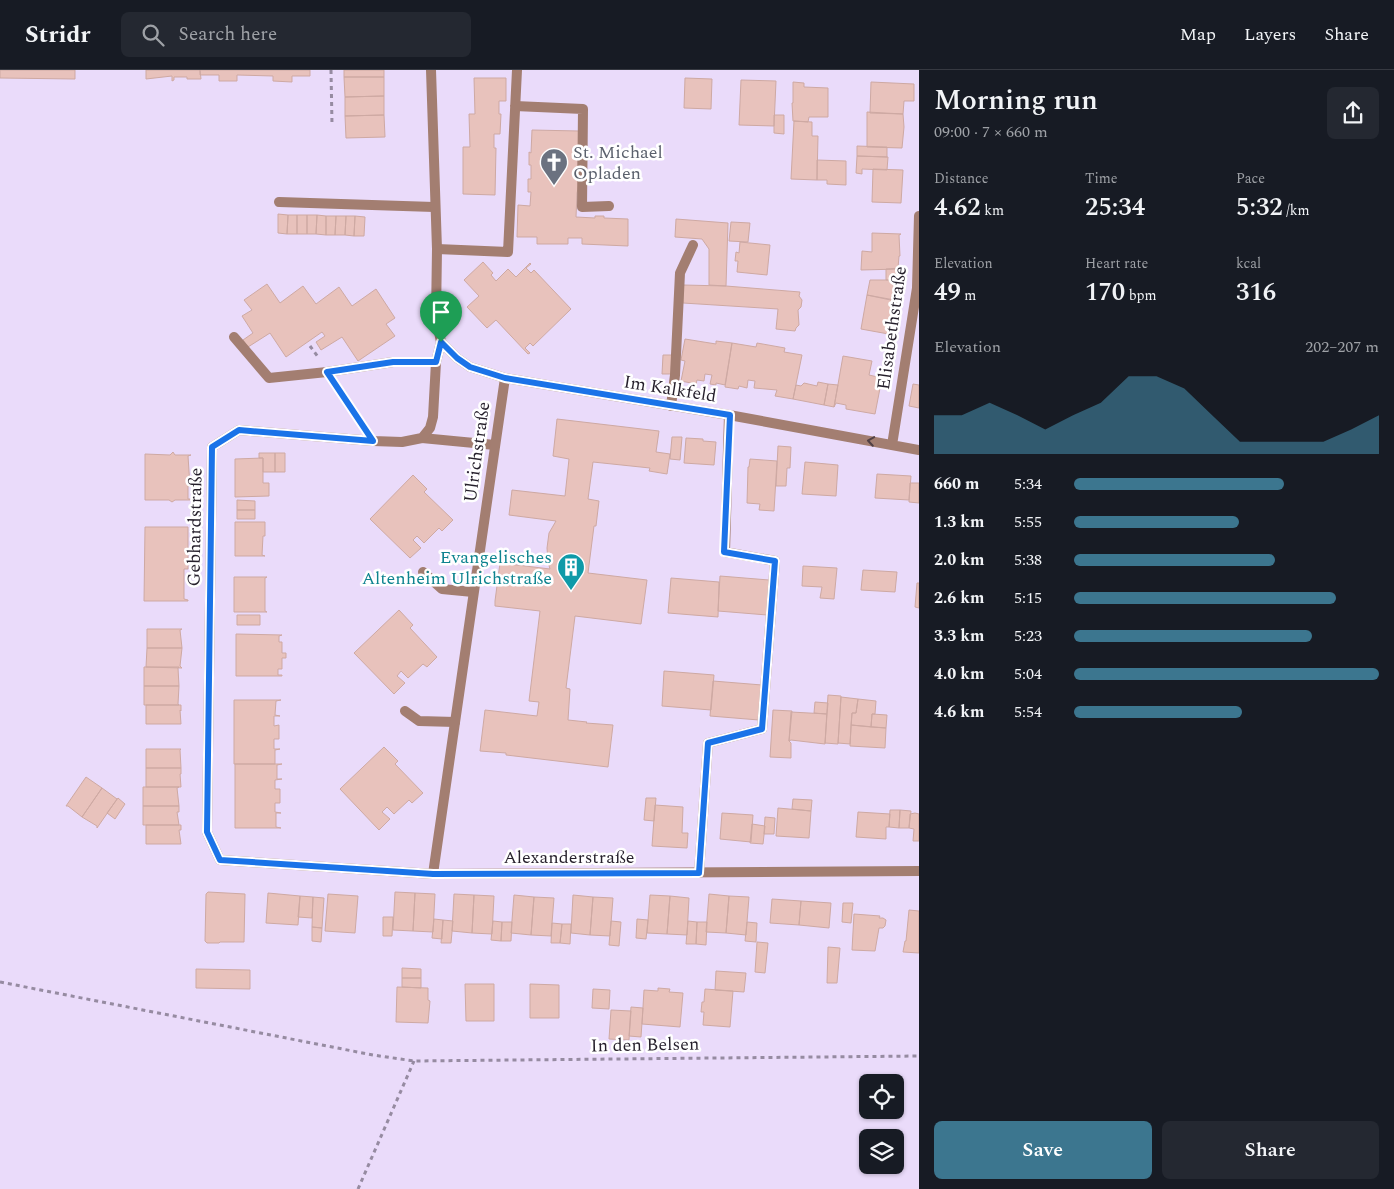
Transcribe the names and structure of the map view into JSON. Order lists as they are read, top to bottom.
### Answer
{
  "streets": {
    "street": [
      "Elisabethstraße",
      "Im Kalkfeld",
      "Ulrichstraße",
      "Gebhardstraße",
      "Alexanderstraße"
    ],
    "path": ["In den Belsen"]
  },
  "crossings": [
    ["Elisabethstraße", "Im Kalkfeld"],
    ["Im Kalkfeld", "Ulrichstraße"],
    ["Ulrichstraße", "Gebhardstraße"],
    ["Ulrichstraße", "Alexanderstraße"],
    ["Gebhardstraße", "Alexanderstraße"]
  ],
  "one_way": ["Im Kalkfeld"],
  "places": {
    "church": ["St. Michael Opladen"],
    "building": ["Evangelisches Altenheim Ulrichstraße"]
  },
  "page": {
    "header": "Stridr",
    "search": "Search here",
    "nav": ["Map", "Layers", "Share"],
    "heading": ["Morning run", "09:00 · 7 × 660 m"],
    "stats": [
      ["Distance", "4.62 km"],
      ["Time", "25:34"],
      ["Pace", "5:32 /km"],
      ["Elevation", "49 m"],
      ["Heart rate", "170 bpm"],
      ["kcal", "316"]
    ],
    "chart": ["Elevation", "202–207 m"],
    "list": [
      {
        "name": "660 m",
        "note": "5:34"
      },
      {
        "name": "1.3 km",
        "note": "5:55"
      },
      {
        "name": "2.0 km",
        "note": "5:38"
      },
      {
        "name": "2.6 km",
        "note": "5:15"
      },
      {
        "name": "3.3 km",
        "note": "5:23"
      },
      {
        "name": "4.0 km",
        "note": "5:04"
      },
      {
        "name": "4.6 km",
        "note": "5:54"
      }
    ],
    "buttons": ["Save", "Share"]
  }
}
